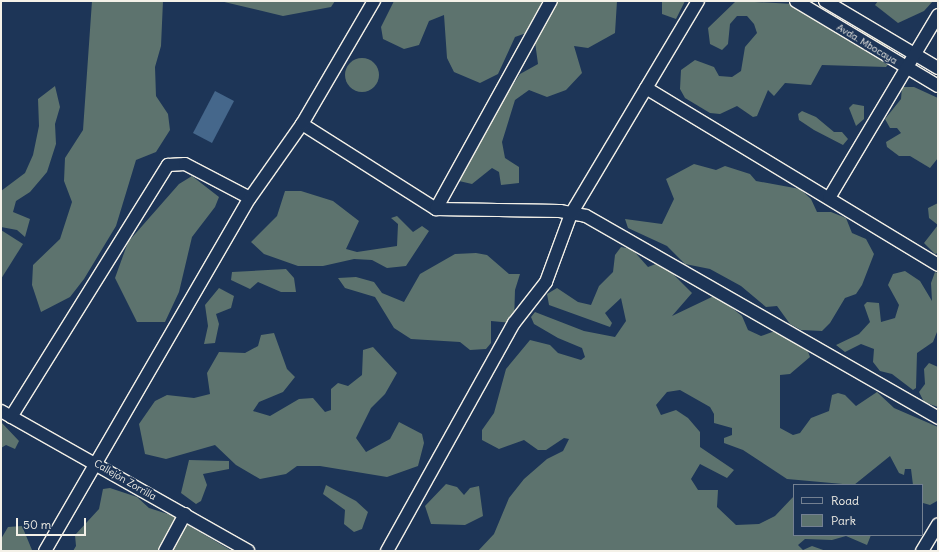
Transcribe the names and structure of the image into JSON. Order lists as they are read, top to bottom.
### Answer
{
  "streets": {
    "street": ["Avda. Mbocaya", "Callejón Zorrilla"]
  },
  "legend": ["Road", "Park"],
  "scale_bar": "50 m"
}
